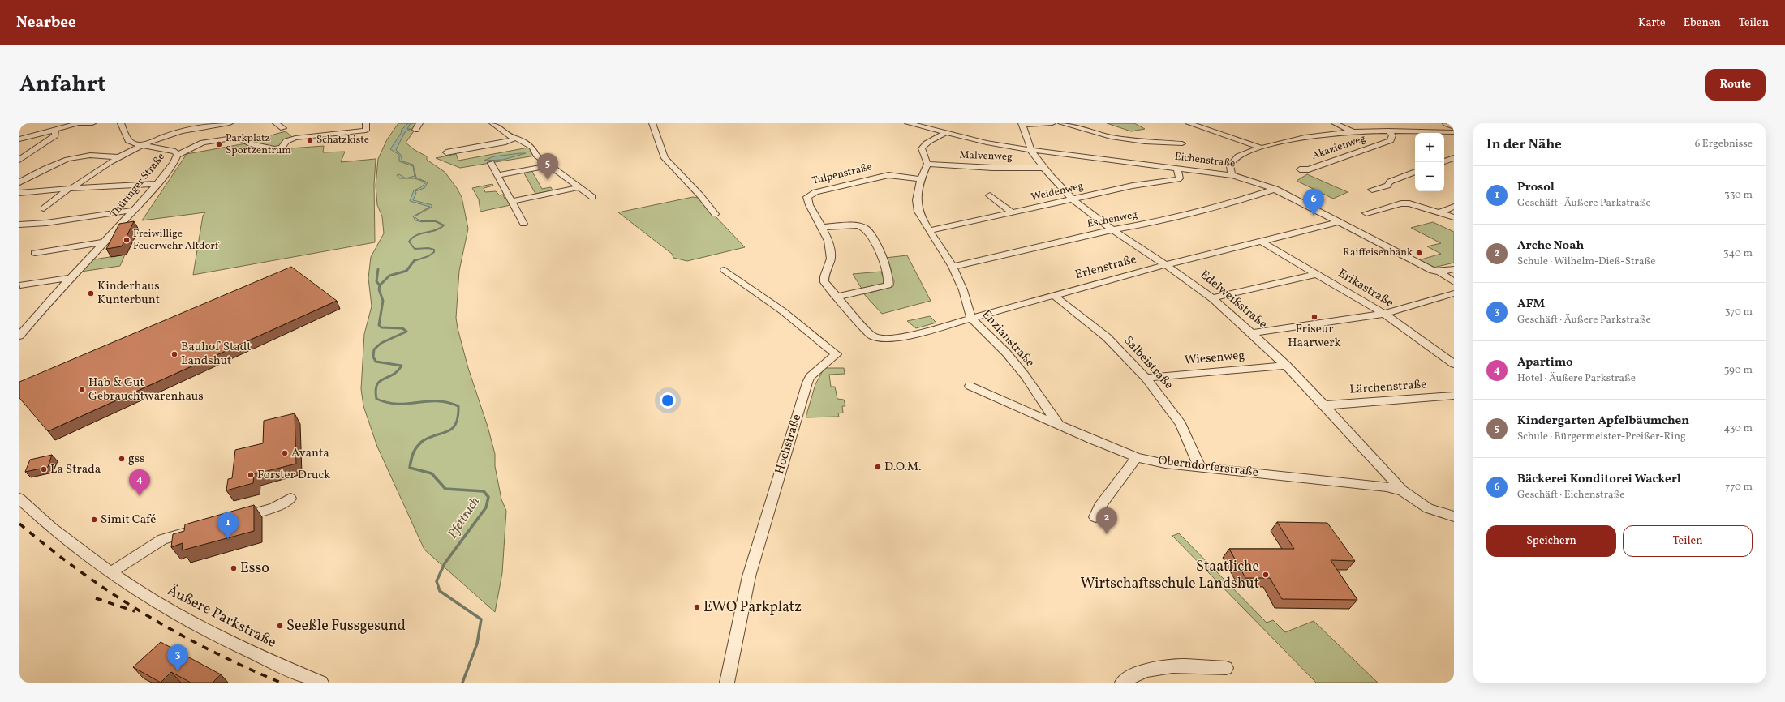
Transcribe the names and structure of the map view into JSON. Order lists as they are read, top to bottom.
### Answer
{
  "streets": {
    "street": [
      "Akazienweg",
      "Malvenweg",
      "Eichenstraße",
      "Tulpenstraße",
      "Thüringer Straße",
      "Weidenweg",
      "Eschenweg",
      "Erlenstraße",
      "Erikastraße",
      "Edelweißstraße",
      "Enzianstraße",
      "Wiesenweg",
      "Salbeistraße",
      "Lärchenstraße",
      "Hochstraße",
      "Oberndorferstraße",
      "Äußere Parkstraße"
    ]
  },
  "crossings": [
    ["Malvenweg", "Edelweißstraße"],
    ["Malvenweg", "Enzianstraße"],
    ["Eichenstraße", "Weidenweg"],
    ["Eichenstraße", "Eschenweg"],
    ["Eichenstraße", "Erlenstraße"],
    ["Eichenstraße", "Edelweißstraße"],
    ["Tulpenstraße", "Erlenstraße"],
    ["Tulpenstraße", "Enzianstraße"],
    ["Weidenweg", "Edelweißstraße"],
    ["Weidenweg", "Enzianstraße"],
    ["Eschenweg", "Edelweißstraße"],
    ["Eschenweg", "Enzianstraße"],
    ["Erlenstraße", "Erikastraße"],
    ["Erlenstraße", "Edelweißstraße"],
    ["Erlenstraße", "Enzianstraße"],
    ["Erlenstraße", "Salbeistraße"],
    ["Edelweißstraße", "Wiesenweg"],
    ["Edelweißstraße", "Lärchenstraße"],
    ["Edelweißstraße", "Oberndorferstraße"],
    ["Enzianstraße", "Oberndorferstraße"],
    ["Wiesenweg", "Salbeistraße"],
    ["Salbeistraße", "Oberndorferstraße"]
  ],
  "water": ["Pfettrach"],
  "places": [
    "Schatzkiste",
    "Parkplatz Sportzentrum",
    "Freiwillige Feuerwehr Altdorf",
    "Raiffeisenbank",
    "Kinderhaus Kunterbunt",
    "Friseur Haarwerk",
    "Bauhof Stadt Landshut",
    "Hab & Gut Gebrauchtwarenhaus",
    "Avanta",
    "gss",
    "D.O.M.",
    "La Strada",
    "Forster Druck",
    "Simit Café",
    "Esso",
    "Staatliche Wirtschaftsschule Landshut",
    "EWO Parkplatz",
    "Seeßle Fussgesund"
  ],
  "page": {
    "header": "Nearbee",
    "nav": ["Karte", "Ebenen", "Teilen"],
    "title": "Anfahrt",
    "buttons": [
      "Route",
      ["Speichern", "Teilen"]
    ],
    "heading": ["In der Nähe", "6 Ergebnisse"],
    "map_buttons": ["+", "−"],
    "pins": [
      "5",
      "6",
      "4",
      "2",
      "1",
      "3"
    ],
    "list": [
      {
        "mark": "1",
        "name": "Prosol",
        "note": "Geschäft · Äußere Parkstraße",
        "value": "330 m"
      },
      {
        "mark": "2",
        "name": "Arche Noah",
        "note": "Schule · Wilhelm-Dieß-Straße",
        "value": "340 m"
      },
      {
        "mark": "3",
        "name": "AFM",
        "note": "Geschäft · Äußere Parkstraße",
        "value": "370 m"
      },
      {
        "mark": "4",
        "name": "Apartimo",
        "note": "Hotel · Äußere Parkstraße",
        "value": "390 m"
      },
      {
        "mark": "5",
        "name": "Kindergarten Apfelbäumchen",
        "note": "Schule · Bürgermeister-Preißer-Ring",
        "value": "430 m"
      },
      {
        "mark": "6",
        "name": "Bäckerei Konditorei Wackerl",
        "note": "Geschäft · Eichenstraße",
        "value": "770 m"
      }
    ]
  }
}
